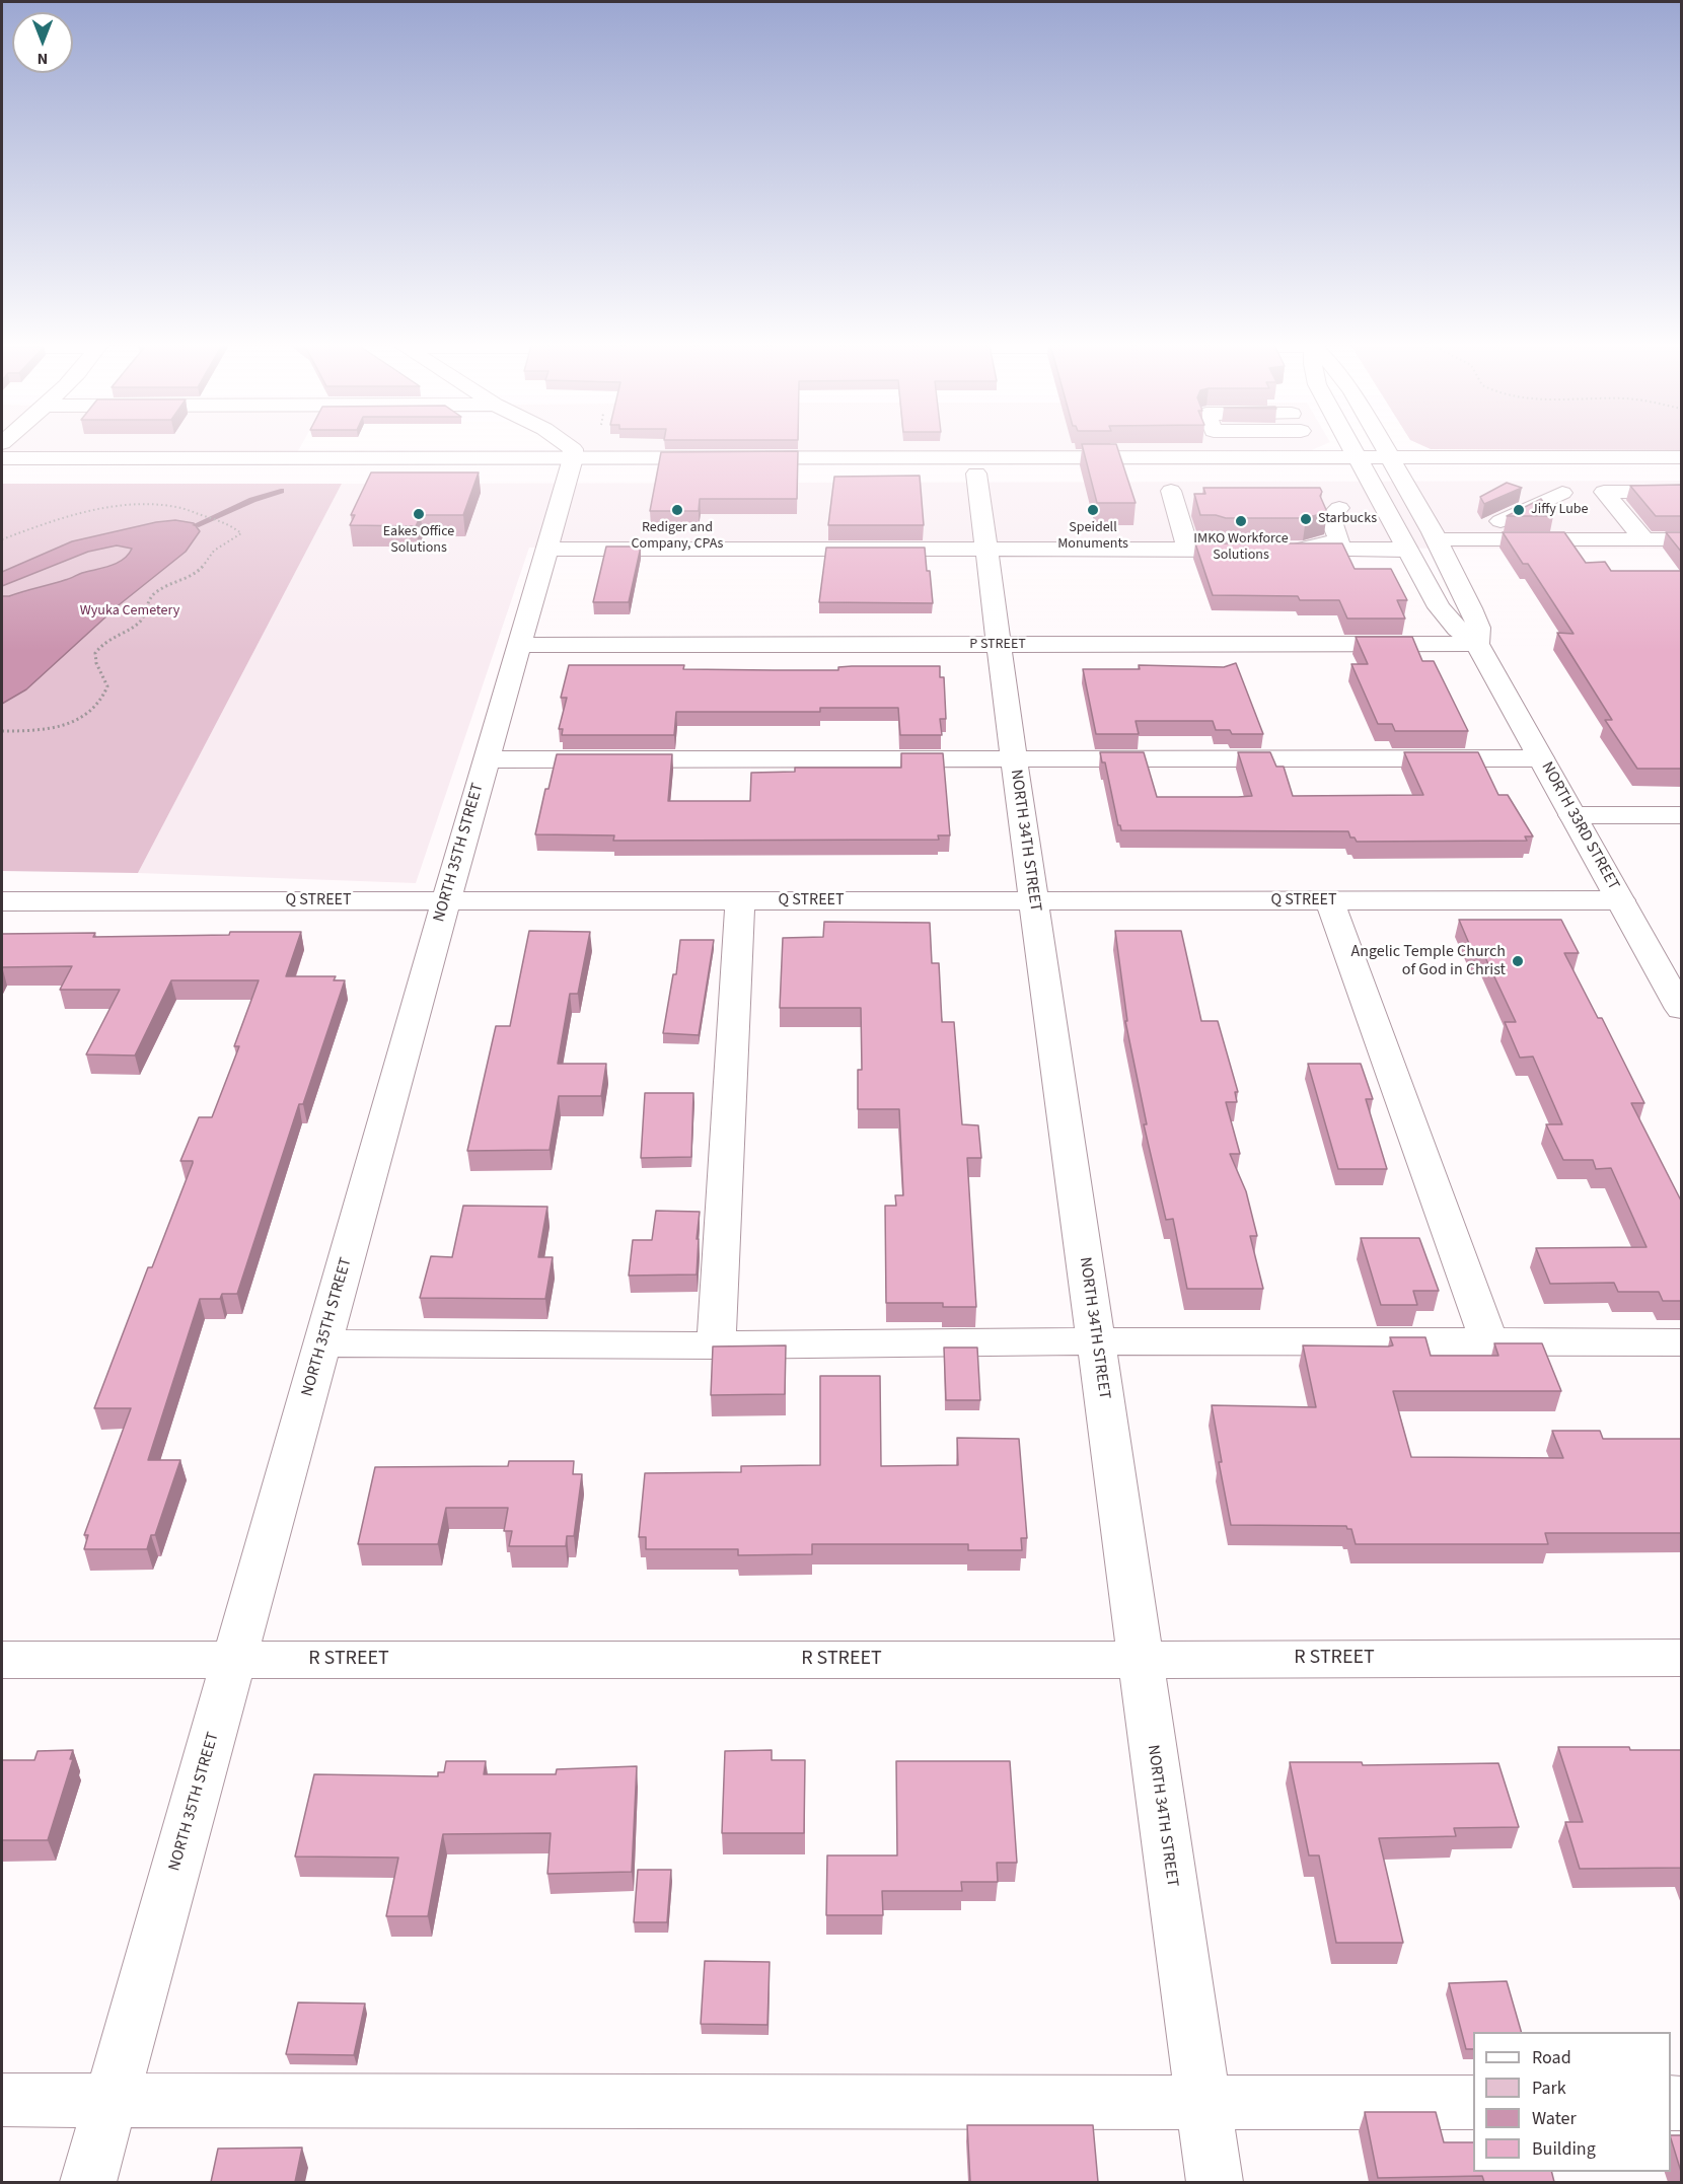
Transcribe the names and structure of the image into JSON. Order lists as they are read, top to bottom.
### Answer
{
  "streets": {
    "street": [
      "P STREET",
      "NORTH 33RD STREET",
      "NORTH 34TH STREET",
      "NORTH 35TH STREET",
      "Q STREET",
      "R STREET"
    ]
  },
  "crossings": [
    ["P STREET", "NORTH 33RD STREET"],
    ["P STREET", "NORTH 34TH STREET"],
    ["P STREET", "NORTH 35TH STREET"],
    ["NORTH 33RD STREET", "Q STREET"],
    ["NORTH 34TH STREET", "Q STREET"],
    ["NORTH 34TH STREET", "R STREET"],
    ["NORTH 35TH STREET", "Q STREET"],
    ["NORTH 35TH STREET", "R STREET"]
  ],
  "parks": ["Wyuka Cemetery"],
  "places": [
    "Rediger and Company, CPAs",
    "Speidell Monuments",
    "Jiffy Lube",
    "Eakes Office Solutions",
    "Starbucks",
    "IMKO Workforce Solutions",
    "Angelic Temple Church of God in Christ"
  ],
  "legend": [
    "Road",
    "Park",
    "Water",
    "Building"
  ],
  "north": "bottom"
}
